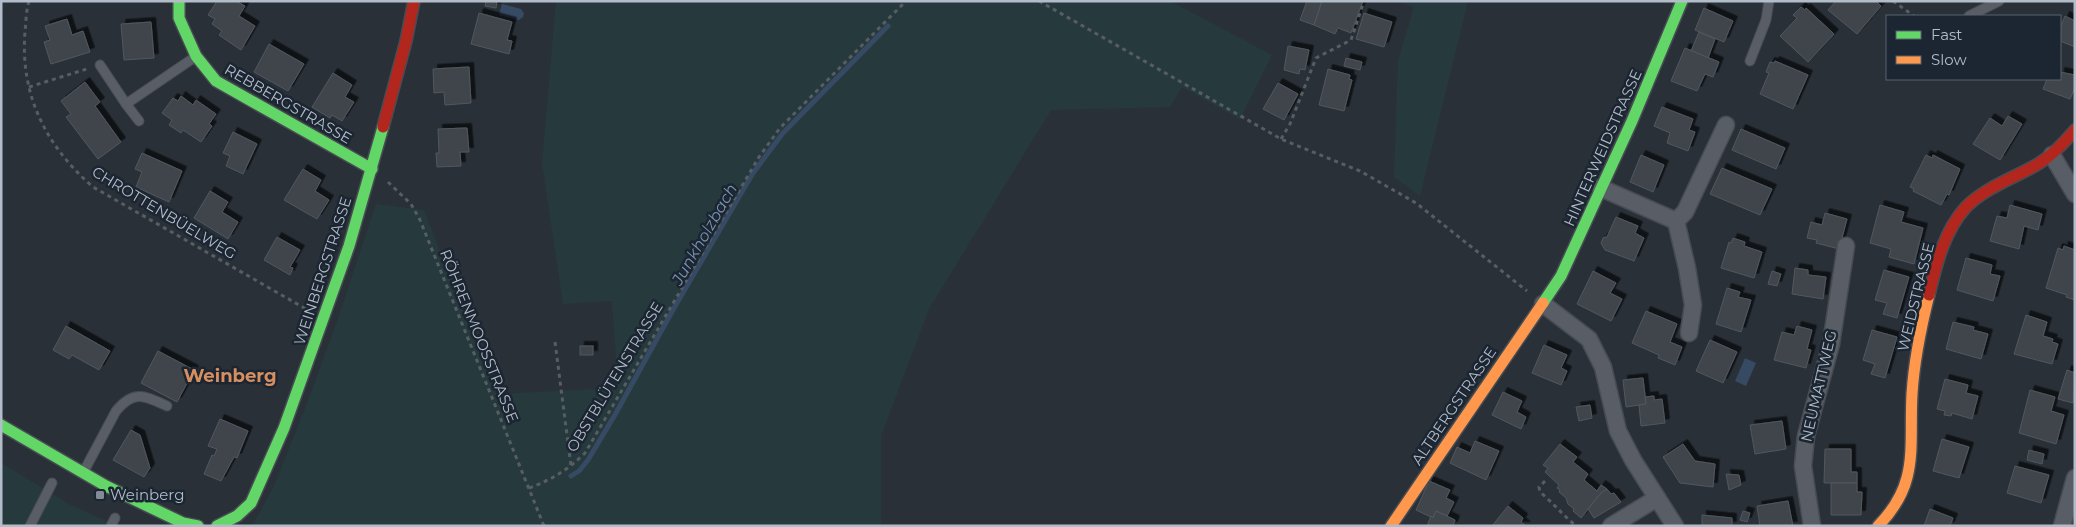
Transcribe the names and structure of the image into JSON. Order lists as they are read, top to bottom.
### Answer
{
  "streets": {
    "street": [
      "REBBERGSTRASSE",
      "HINTERWEIDSTRASSE",
      "WEINBERGSTRASSE",
      "WEIDSTRASSE",
      "NEUMATTWEG",
      "ALTBERGSTRASSE"
    ],
    "path": ["CHROTTENBÜELWEG", "RÖHRENMOOSSTRASSE", "OBSTBLÜTENSTRASSE"]
  },
  "crossings": [
    ["REBBERGSTRASSE", "WEINBERGSTRASSE"],
    ["REBBERGSTRASSE", "RÖHRENMOOSSTRASSE"],
    ["HINTERWEIDSTRASSE", "ALTBERGSTRASSE"],
    ["CHROTTENBÜELWEG", "WEINBERGSTRASSE"],
    ["WEINBERGSTRASSE", "RÖHRENMOOSSTRASSE"],
    ["RÖHRENMOOSSTRASSE", "OBSTBLÜTENSTRASSE"]
  ],
  "districts": ["Weinberg"],
  "water": ["Junkholzbach"],
  "places": {
    "transit": ["Weinberg"]
  },
  "legend": ["Fast", "Slow"]
}
